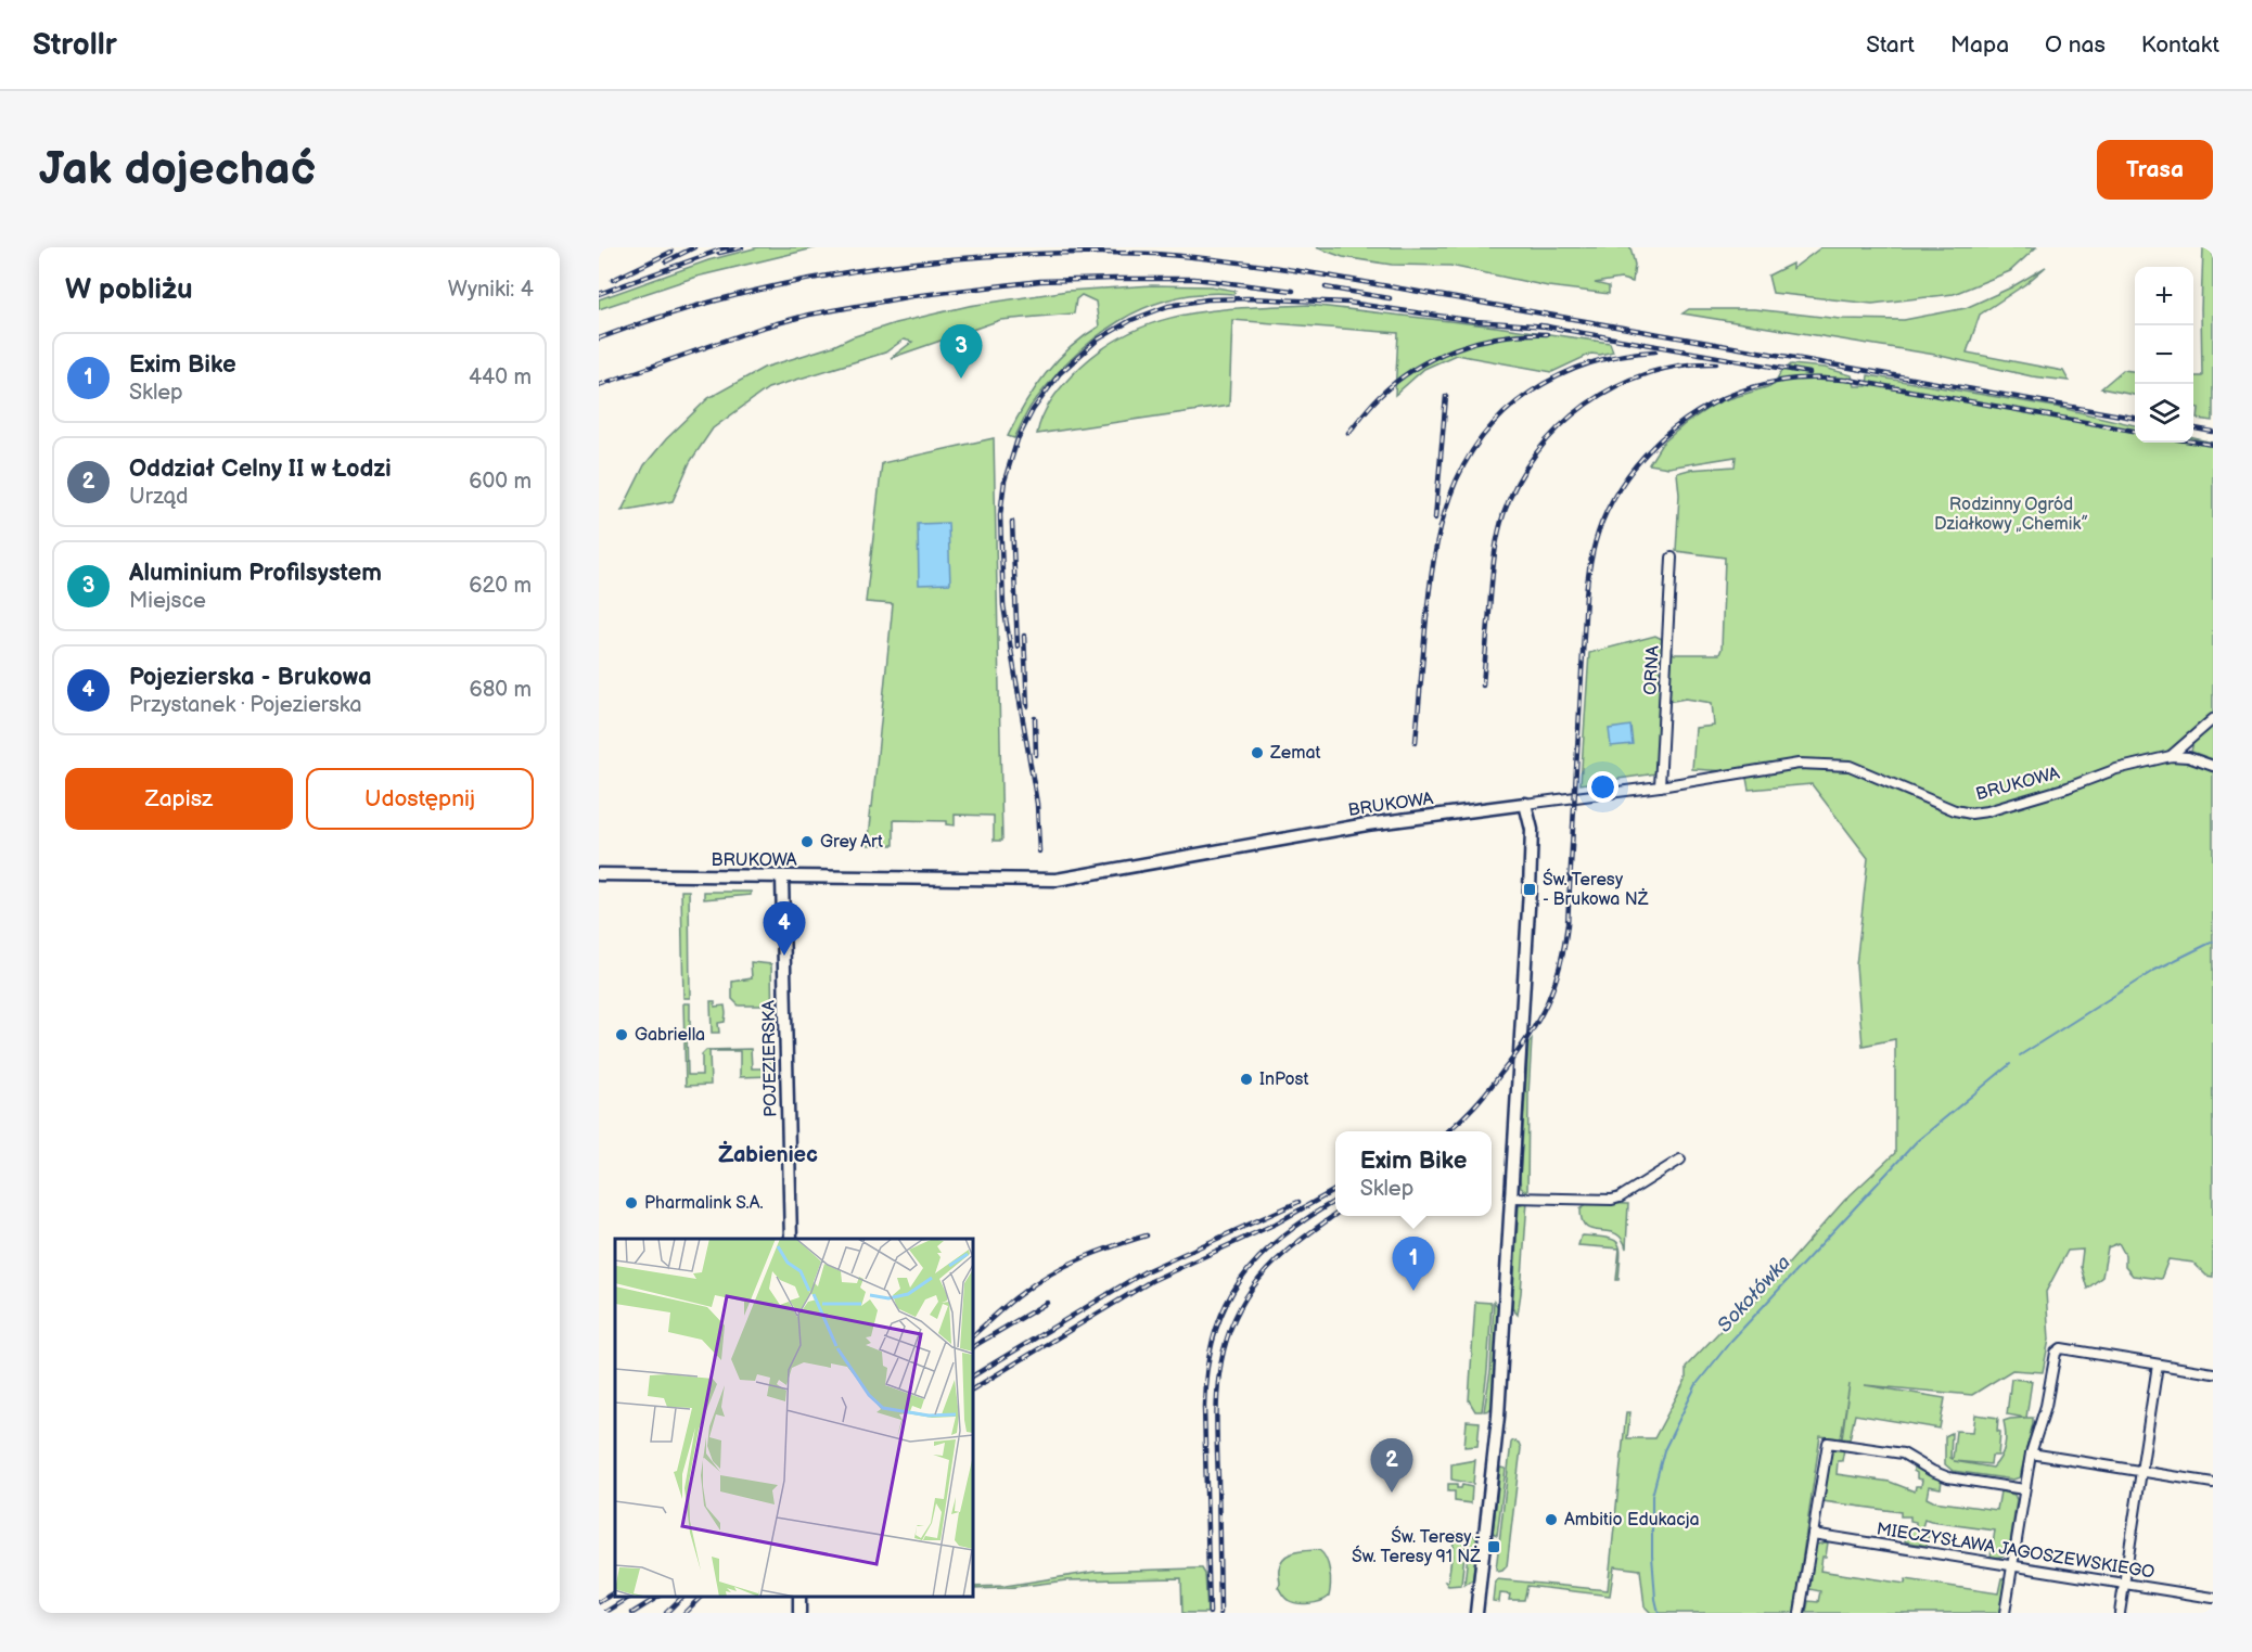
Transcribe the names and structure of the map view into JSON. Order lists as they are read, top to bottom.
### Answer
{
  "streets": {
    "street": [
      "ORNA",
      "BRUKOWA",
      "POJEZIERSKA",
      "MIECZYSŁAWA JAGOSZEWSKIEGO"
    ]
  },
  "crossings": [
    ["ORNA", "BRUKOWA"],
    ["BRUKOWA", "POJEZIERSKA"]
  ],
  "districts": ["Żabieniec"],
  "water": ["Sokołówka"],
  "parks": ["Rodzinny Ogród Działkowy „Chemik”"],
  "places": {
    "other": [
      "Zemat",
      "Grey Art",
      "Gabriella",
      "InPost",
      "Pharmalink S.A.",
      "Ambitio Edukacja"
    ],
    "transit": ["Św. Teresy - Brukowa NŻ", "Św. Teresy - Św. Teresy 91 NŻ"]
  },
  "page": {
    "header": "Strollr",
    "nav": [
      "Start",
      "Mapa",
      "O nas",
      "Kontakt"
    ],
    "buttons": [
      "Trasa",
      ["Zapisz", "Udostępnij"]
    ],
    "title": "Jak dojechać",
    "heading": ["W pobliżu", "Wyniki: 4"],
    "map_buttons": ["+", "−"],
    "pins": [
      "3",
      "4",
      "1",
      "2"
    ],
    "list": [
      {
        "mark": "1",
        "name": "Exim Bike",
        "note": "Sklep",
        "value": "440 m"
      },
      {
        "mark": "2",
        "name": "Oddział Celny II w Łodzi",
        "note": "Urząd",
        "value": "600 m"
      },
      {
        "mark": "3",
        "name": "Aluminium Profilsystem",
        "note": "Miejsce",
        "value": "620 m"
      },
      {
        "mark": "4",
        "name": "Pojezierska - Brukowa",
        "note": "Przystanek · Pojezierska",
        "value": "680 m"
      }
    ],
    "popup": ["Exim Bike", "Sklep"]
  }
}
